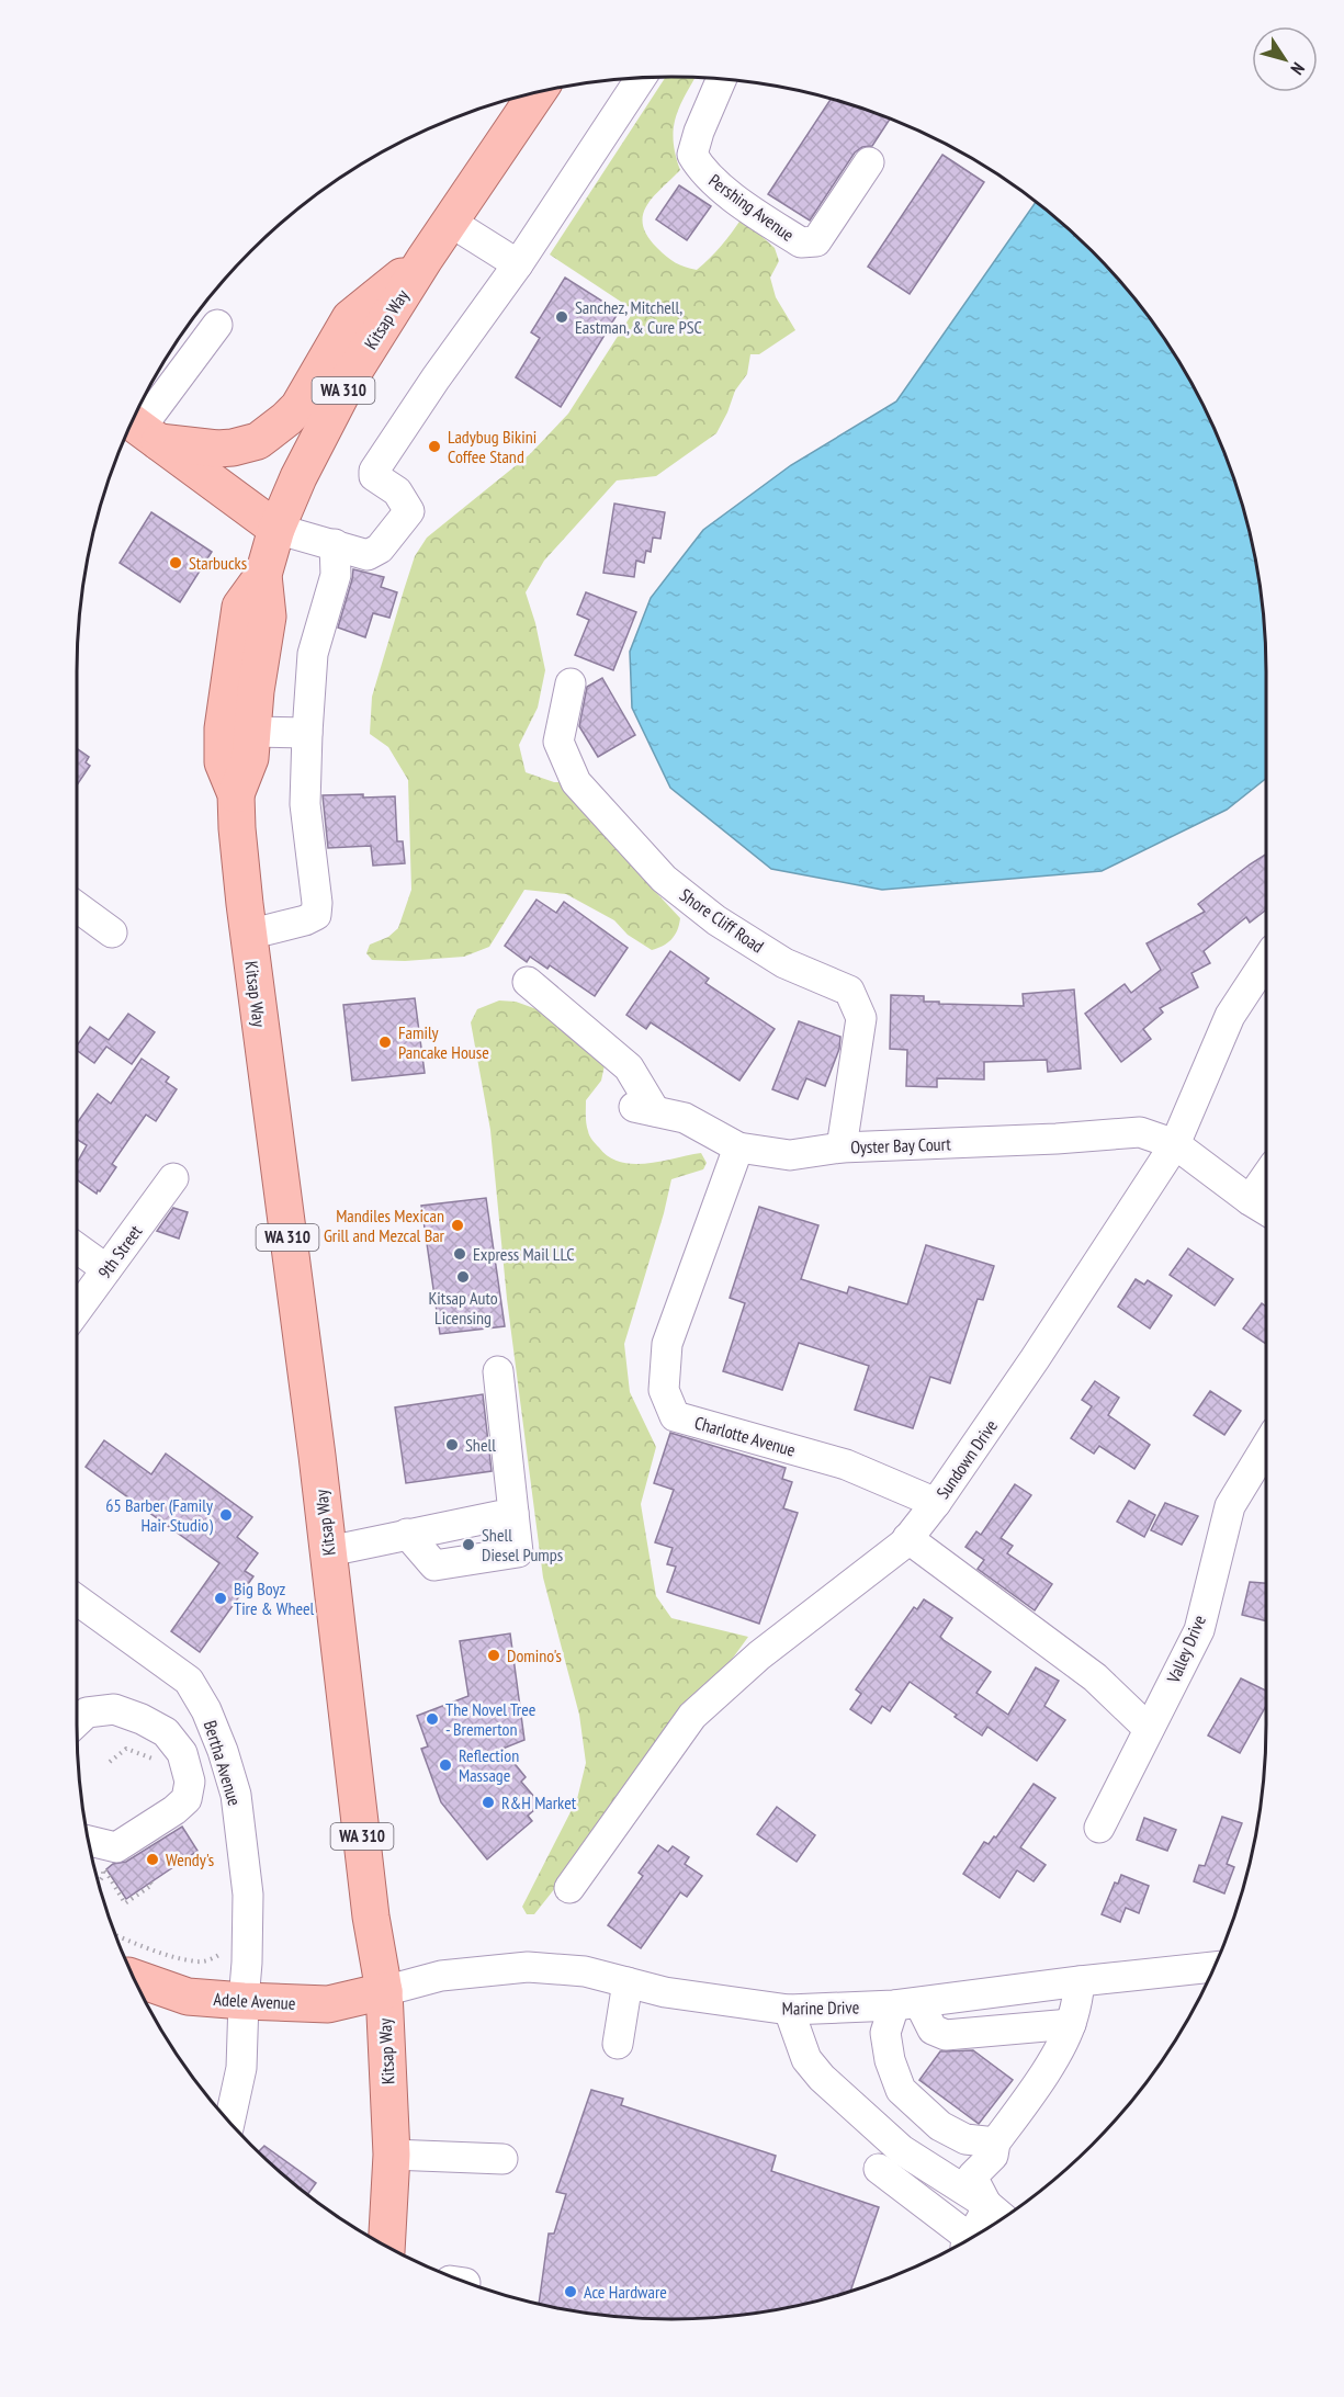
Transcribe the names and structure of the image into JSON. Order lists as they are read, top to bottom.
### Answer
{
  "streets": {
    "main road": ["Kitsap Way", "WA 310", "Adele Avenue"],
    "street": [
      "Pershing Avenue",
      "Shore Cliff Road",
      "Oyster Bay Court",
      "9th Street",
      "Charlotte Avenue",
      "Sundown Drive",
      "Valley Drive",
      "Bertha Avenue",
      "Marine Drive"
    ]
  },
  "crossings": [
    ["Kitsap Way", "Adele Avenue"],
    ["Kitsap Way", "Marine Drive"],
    ["Shore Cliff Road", "Oyster Bay Court"],
    ["Oyster Bay Court", "Charlotte Avenue"],
    ["Oyster Bay Court", "Sundown Drive"],
    ["Charlotte Avenue", "Sundown Drive"],
    ["Bertha Avenue", "Adele Avenue"],
    ["Adele Avenue", "Marine Drive"]
  ],
  "places": [
    "Sanchez, Mitchell, Eastman, & Cure PSC",
    "Ladybug Bikini Coffee Stand",
    "Starbucks",
    "Family Pancake House",
    "Mandiles Mexican Grill and Mezcal Bar",
    "Express Mail LLC",
    "Kitsap Auto Licensing",
    "Shell",
    "65 Barber (Family Hair Studio)",
    "Shell Diesel Pumps",
    "Big Boyz Tire & Wheel",
    "Domino's",
    "The Novel Tree - Bremerton",
    "Reflection Massage",
    "R&H Market",
    "Wendy's",
    "Ace Hardware"
  ],
  "north": "bottom right"
}
